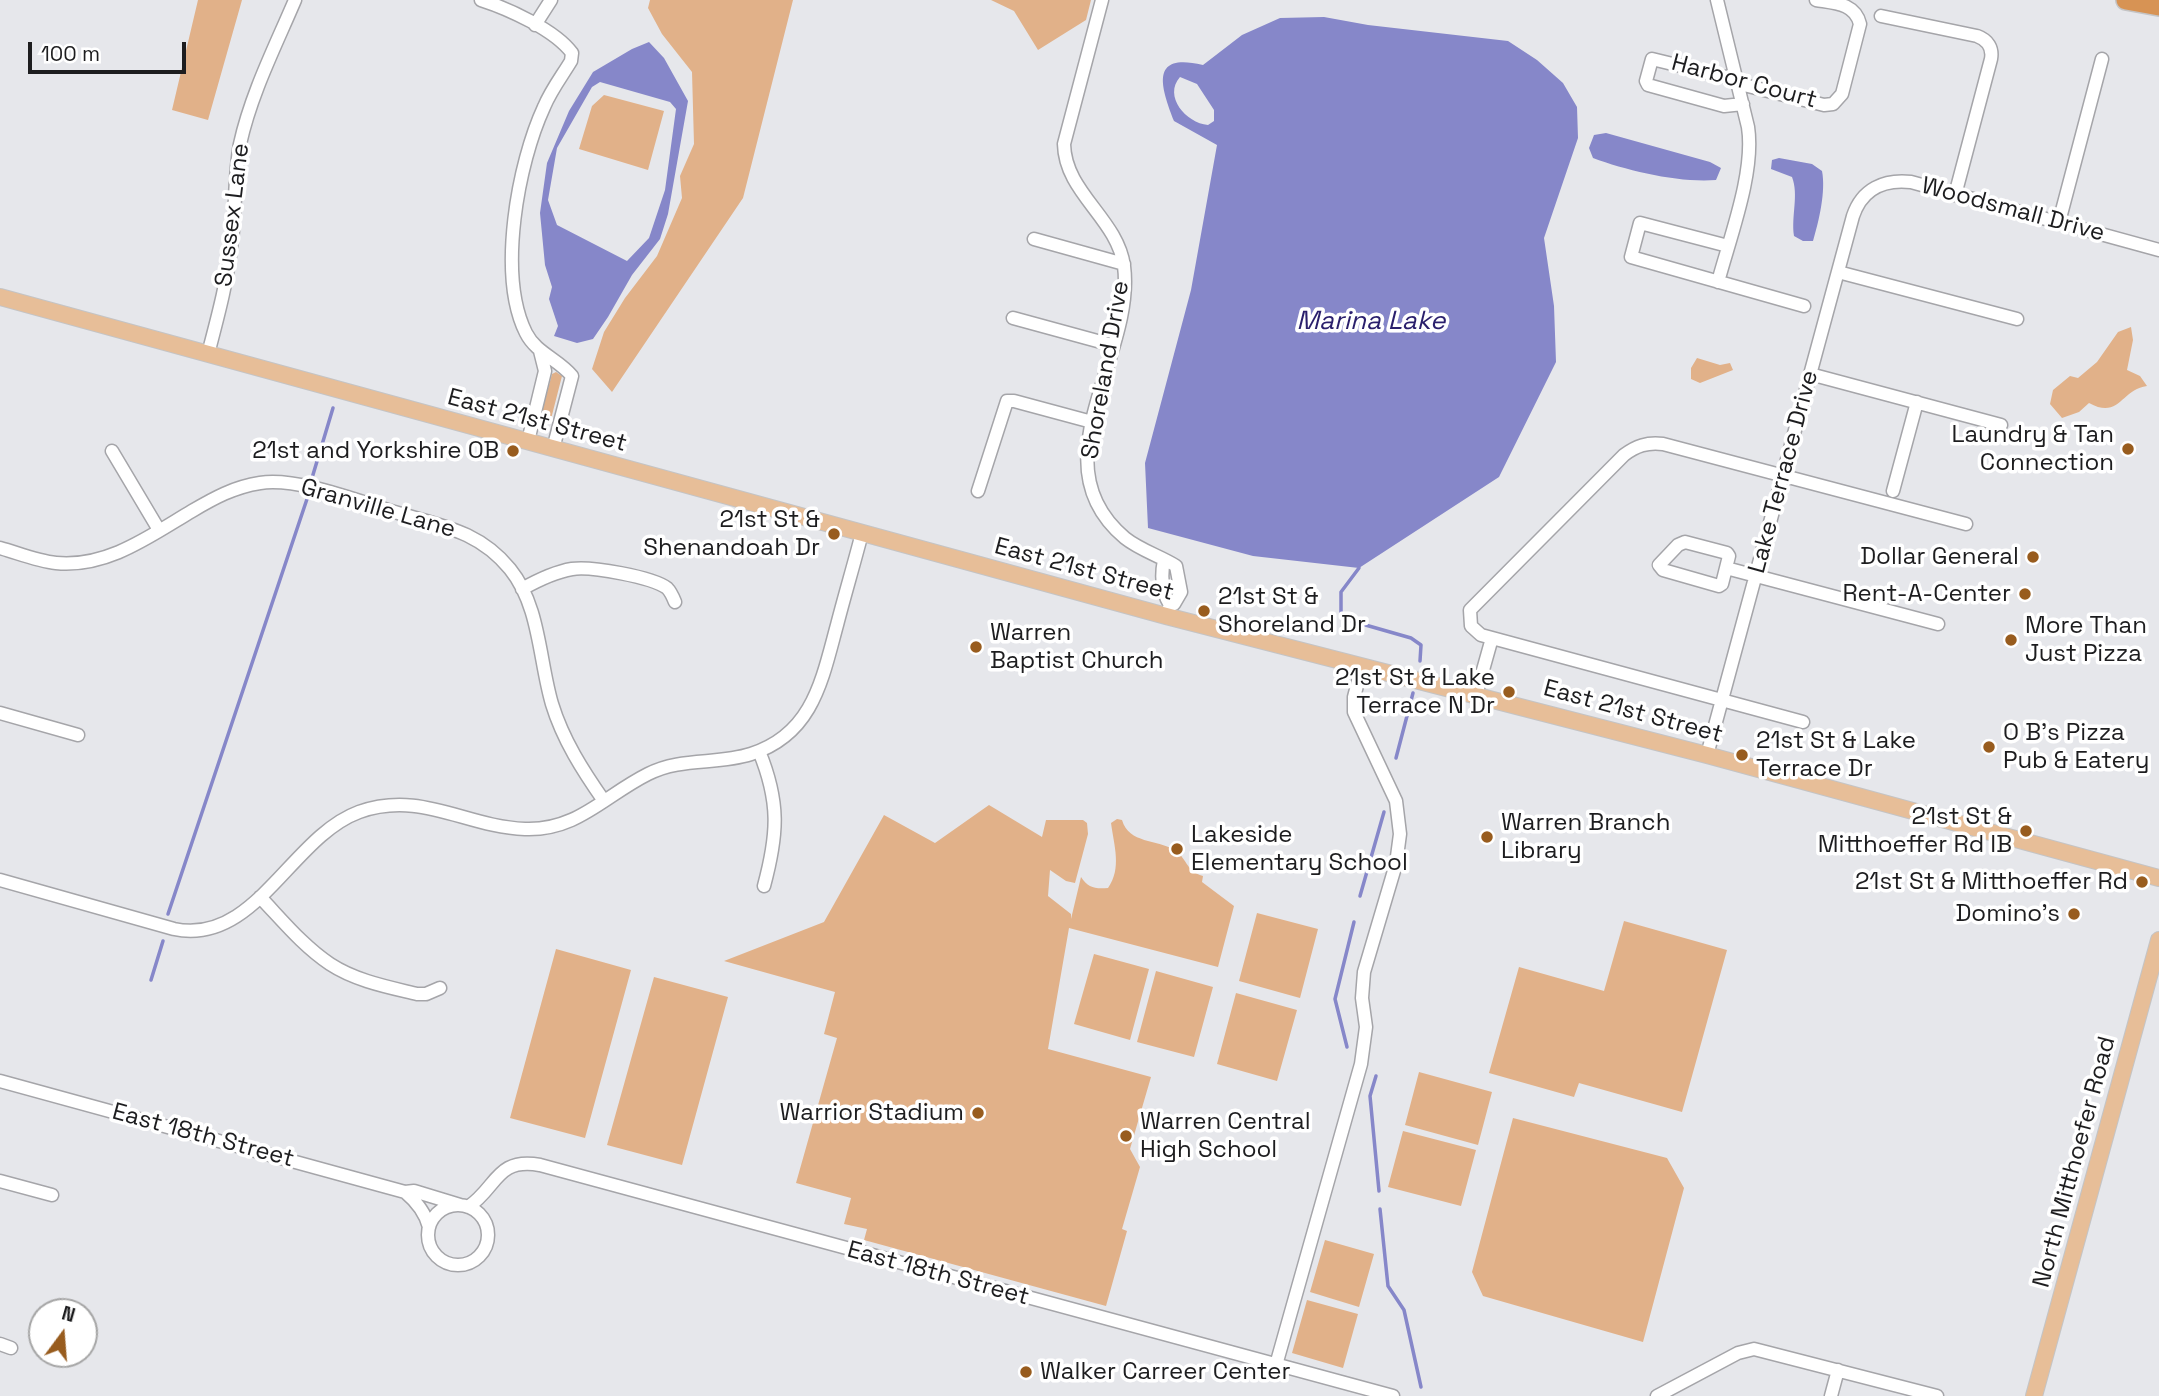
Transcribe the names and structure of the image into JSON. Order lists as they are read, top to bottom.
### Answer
{
  "streets": {
    "main road": ["East 21st Street", "North Mitthoefer Road"],
    "street": [
      "Harbor Court",
      "Woodsmall Drive",
      "Sussex Lane",
      "Shoreland Drive",
      "Lake Terrace Drive",
      "Granville Lane",
      "East 18th Street"
    ]
  },
  "crossings": [
    ["Woodsmall Drive", "Lake Terrace Drive"],
    ["Sussex Lane", "East 21st Street"],
    ["Shoreland Drive", "East 21st Street"],
    ["East 21st Street", "Lake Terrace Drive"]
  ],
  "water": ["Marina Lake"],
  "places": [
    "Laundry & Tan Connection",
    "21st and Yorkshire OB",
    "21st St & Shenandoah Dr",
    "Dollar General",
    "Rent-A-Center",
    "21st St & Shoreland Dr",
    "More Than Just Pizza",
    "Warren Baptist Church",
    "21st St & Lake Terrace N Dr",
    "O B's Pizza Pub & Eatery",
    "21st St & Lake Terrace Dr",
    "21st St & Mitthoeffer Rd IB",
    "Warren Branch Library",
    "Lakeside Elementary School",
    "21st St & Mitthoeffer Rd",
    "Domino's",
    "Warrior Stadium",
    "Warren Central High School",
    "Walker Carreer Center"
  ],
  "scale_bar": "100 m",
  "north": "top"
}
